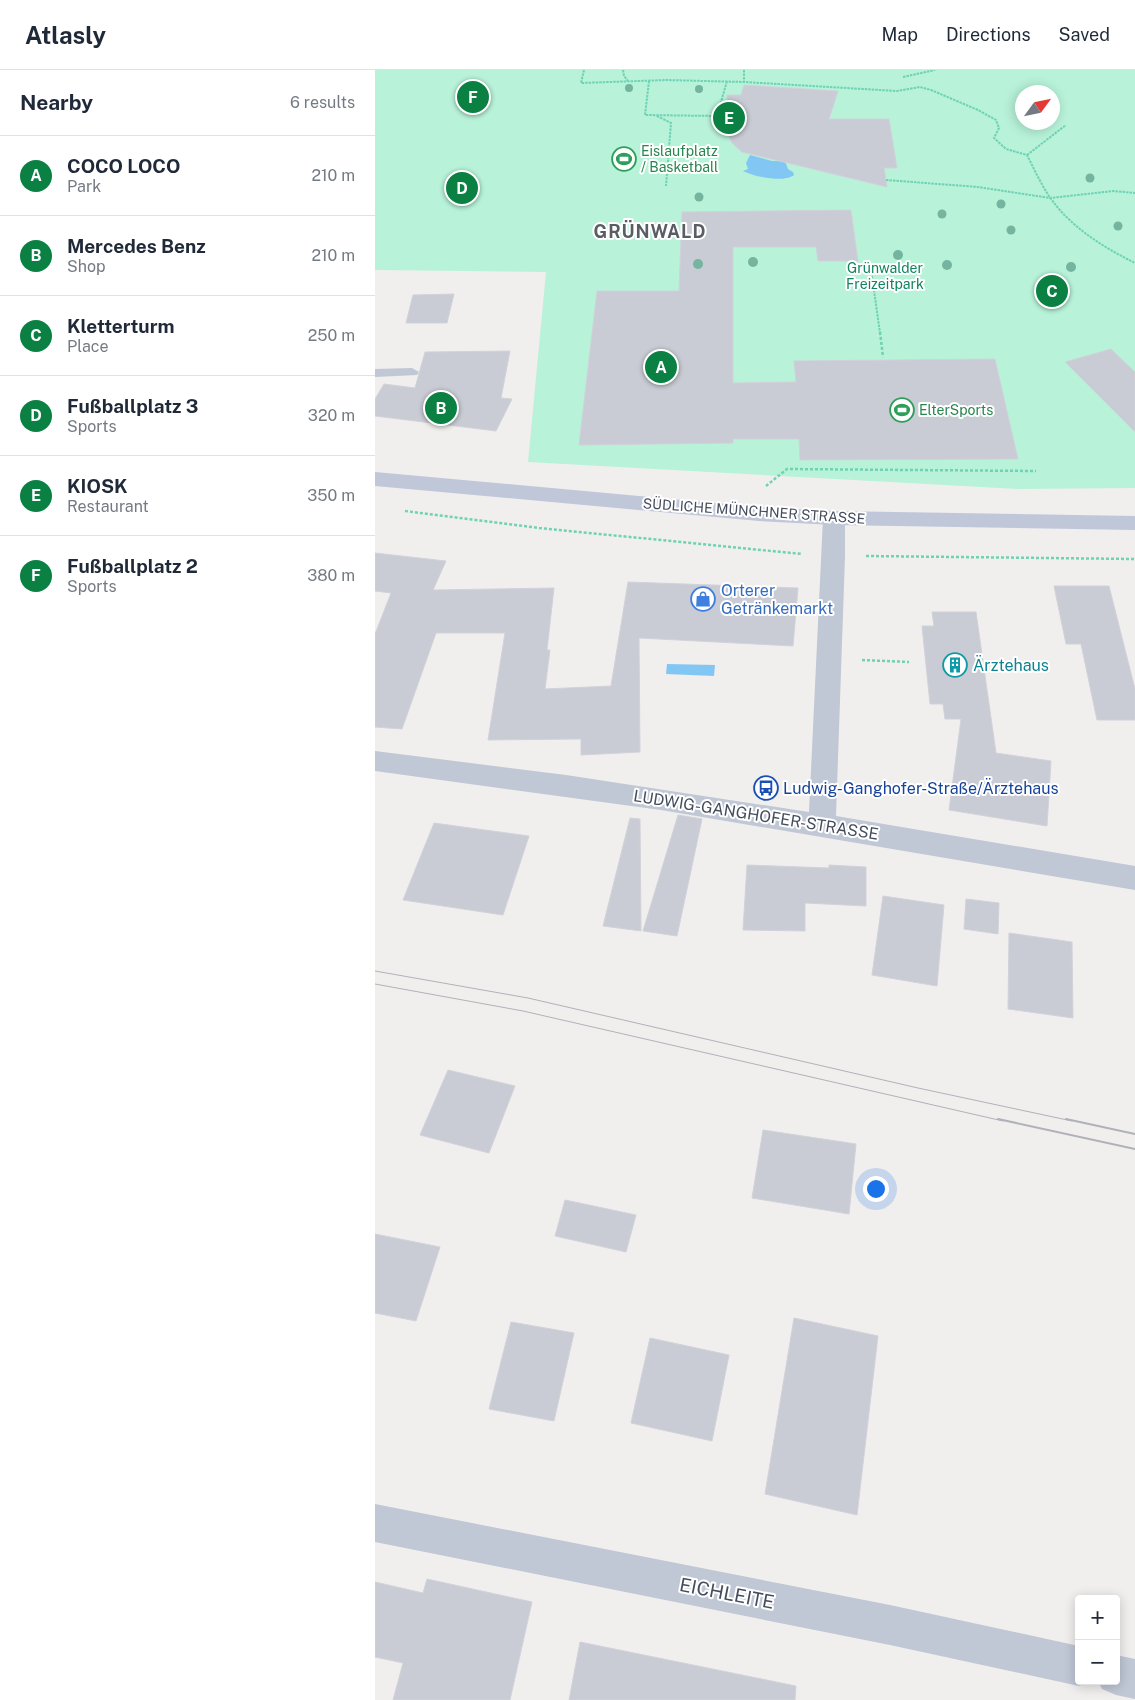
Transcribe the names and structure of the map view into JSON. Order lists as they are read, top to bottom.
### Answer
{
  "streets": {
    "main road": ["SÜDLICHE MÜNCHNER STRASSE"],
    "street": ["LUDWIG-GANGHOFER-STRASSE", "EICHLEITE"]
  },
  "districts": ["GRÜNWALD"],
  "parks": ["Grünwalder Freizeitpark"],
  "places": {
    "sports": ["Eislaufplatz / Basketball", "ElterSports"],
    "shop": ["Orterer Getränkemarkt"],
    "building": ["Ärztehaus"],
    "bus stop": ["Ludwig-Ganghofer-Straße/Ärztehaus"]
  },
  "north": "top right",
  "page": {
    "header": "Atlasly",
    "nav": ["Map", "Directions", "Saved"],
    "heading": ["Nearby", "6 results"],
    "pins": [
      "F",
      "E",
      "D",
      "C",
      "A",
      "B"
    ],
    "list": [
      {
        "mark": "A",
        "name": "COCO LOCO",
        "note": "Park",
        "value": "210 m"
      },
      {
        "mark": "B",
        "name": "Mercedes Benz",
        "note": "Shop",
        "value": "210 m"
      },
      {
        "mark": "C",
        "name": "Kletterturm",
        "note": "Place",
        "value": "250 m"
      },
      {
        "mark": "D",
        "name": "Fußballplatz 3",
        "note": "Sports",
        "value": "320 m"
      },
      {
        "mark": "E",
        "name": "KIOSK",
        "note": "Restaurant",
        "value": "350 m"
      },
      {
        "mark": "F",
        "name": "Fußballplatz 2",
        "note": "Sports",
        "value": "380 m"
      }
    ],
    "map_buttons": ["+", "−"]
  }
}
